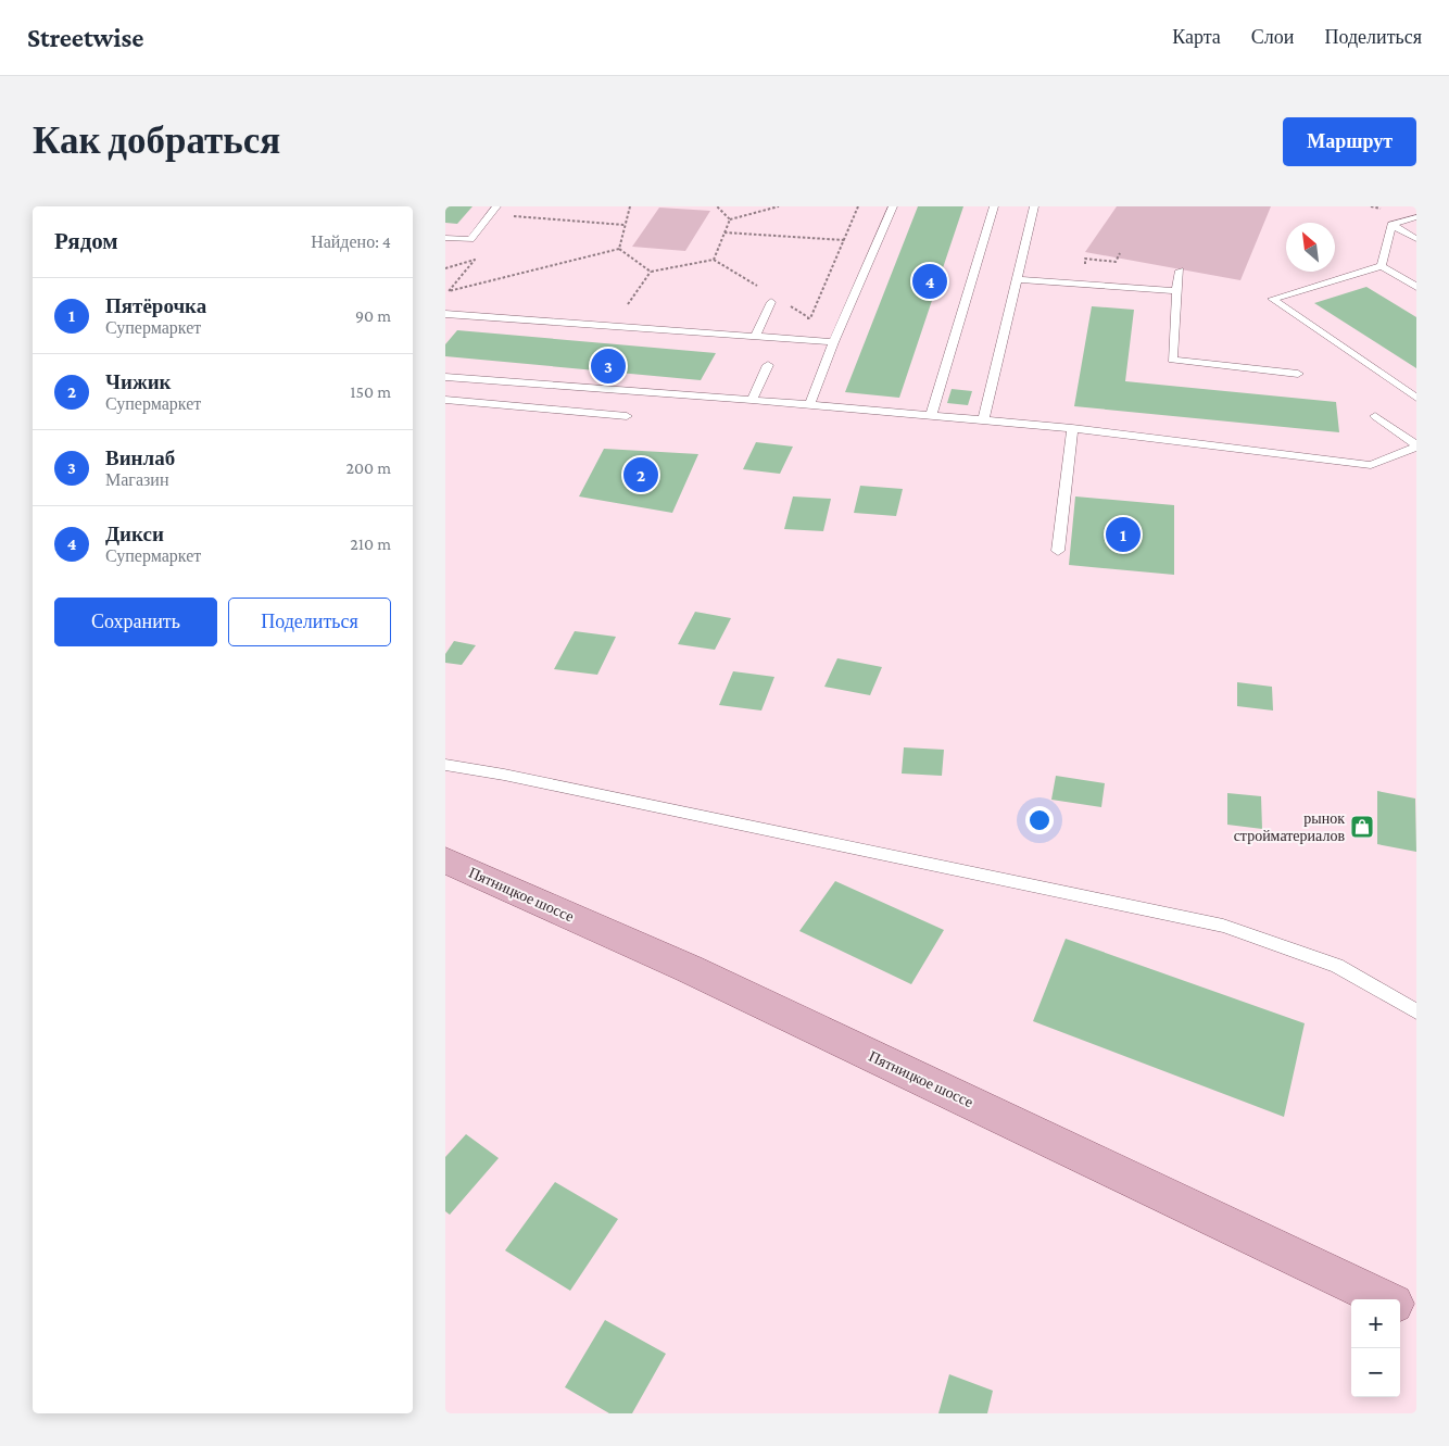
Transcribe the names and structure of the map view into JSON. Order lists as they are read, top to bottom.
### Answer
{
  "streets": {
    "main road": ["Пятницкое шоссе"]
  },
  "places": {
    "shop": ["рынок стройматериалов"]
  },
  "north": "top left",
  "page": {
    "header": "Streetwise",
    "nav": ["Карта", "Слои", "Поделиться"],
    "buttons": [
      "Маршрут",
      ["Сохранить", "Поделиться"]
    ],
    "title": "Как добраться",
    "heading": ["Рядом", "Найдено: 4"],
    "pins": [
      "4",
      "3",
      "2",
      "1"
    ],
    "list": [
      {
        "mark": "1",
        "name": "Пятёрочка",
        "note": "Супермаркет",
        "value": "90 m"
      },
      {
        "mark": "2",
        "name": "Чижик",
        "note": "Супермаркет",
        "value": "150 m"
      },
      {
        "mark": "3",
        "name": "Винлаб",
        "note": "Магазин",
        "value": "200 m"
      },
      {
        "mark": "4",
        "name": "Дикси",
        "note": "Супермаркет",
        "value": "210 m"
      }
    ],
    "map_buttons": ["+", "−"]
  }
}
